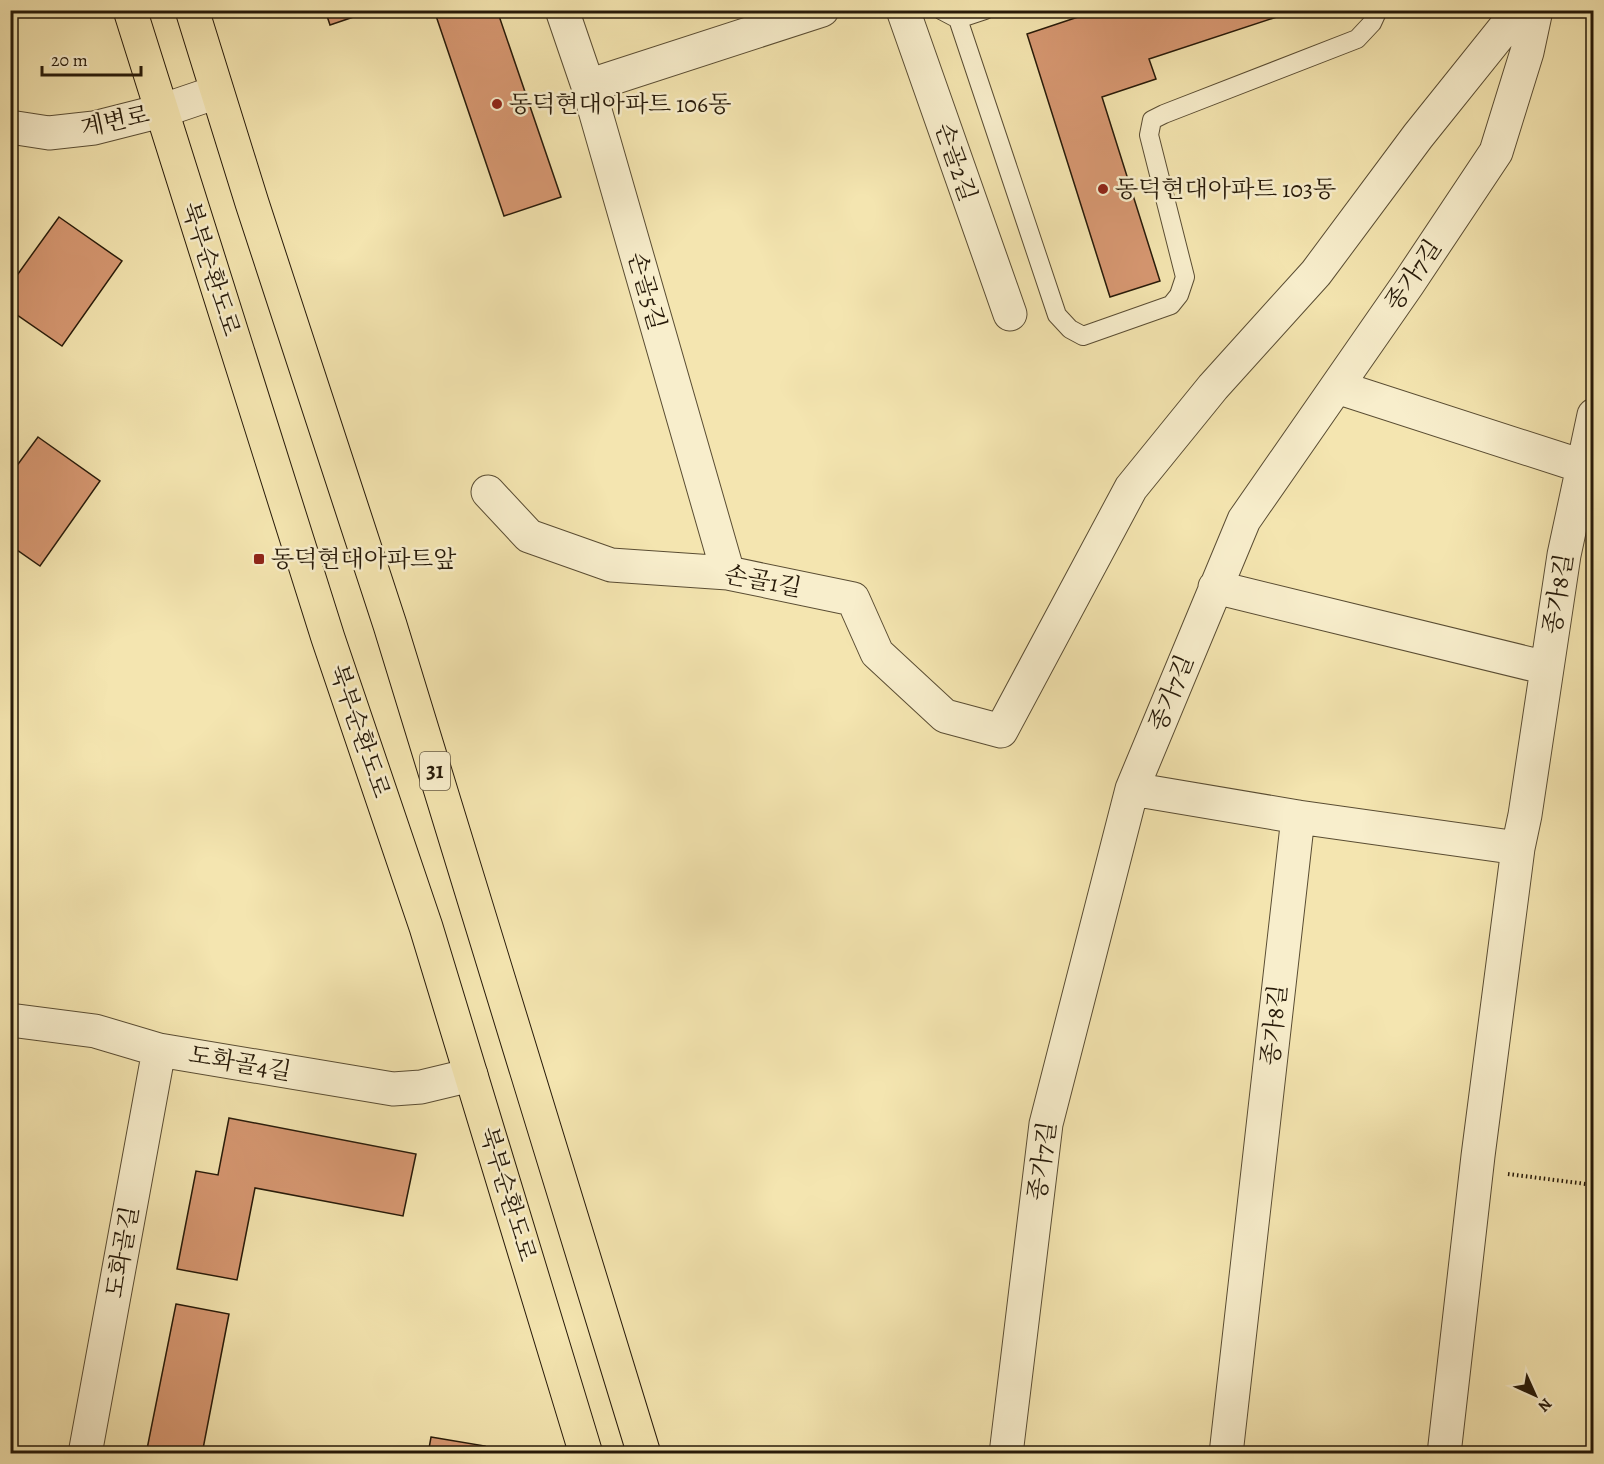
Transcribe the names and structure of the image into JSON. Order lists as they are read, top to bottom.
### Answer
{
  "streets": {
    "main road": ["북부순환도로", "31"],
    "street": [
      "계변로",
      "손골2길",
      "종가7길",
      "손골5길",
      "손골1길",
      "종가8길",
      "도화골4길",
      "도화골길"
    ]
  },
  "crossings": [
    ["계변로", "북부순환도로"],
    ["계변로", "31"],
    ["북부순환도로", "도화골4길"],
    ["종가7길", "종가8길"],
    ["손골5길", "손골1길"],
    ["도화골4길", "도화골길"]
  ],
  "places": {
    "other": ["동덕현대아파트 106동", "동덕현대아파트 103동"],
    "transit": ["동덕현대아파트앞"]
  },
  "scale_bar": "20 m",
  "north": "bottom right"
}
